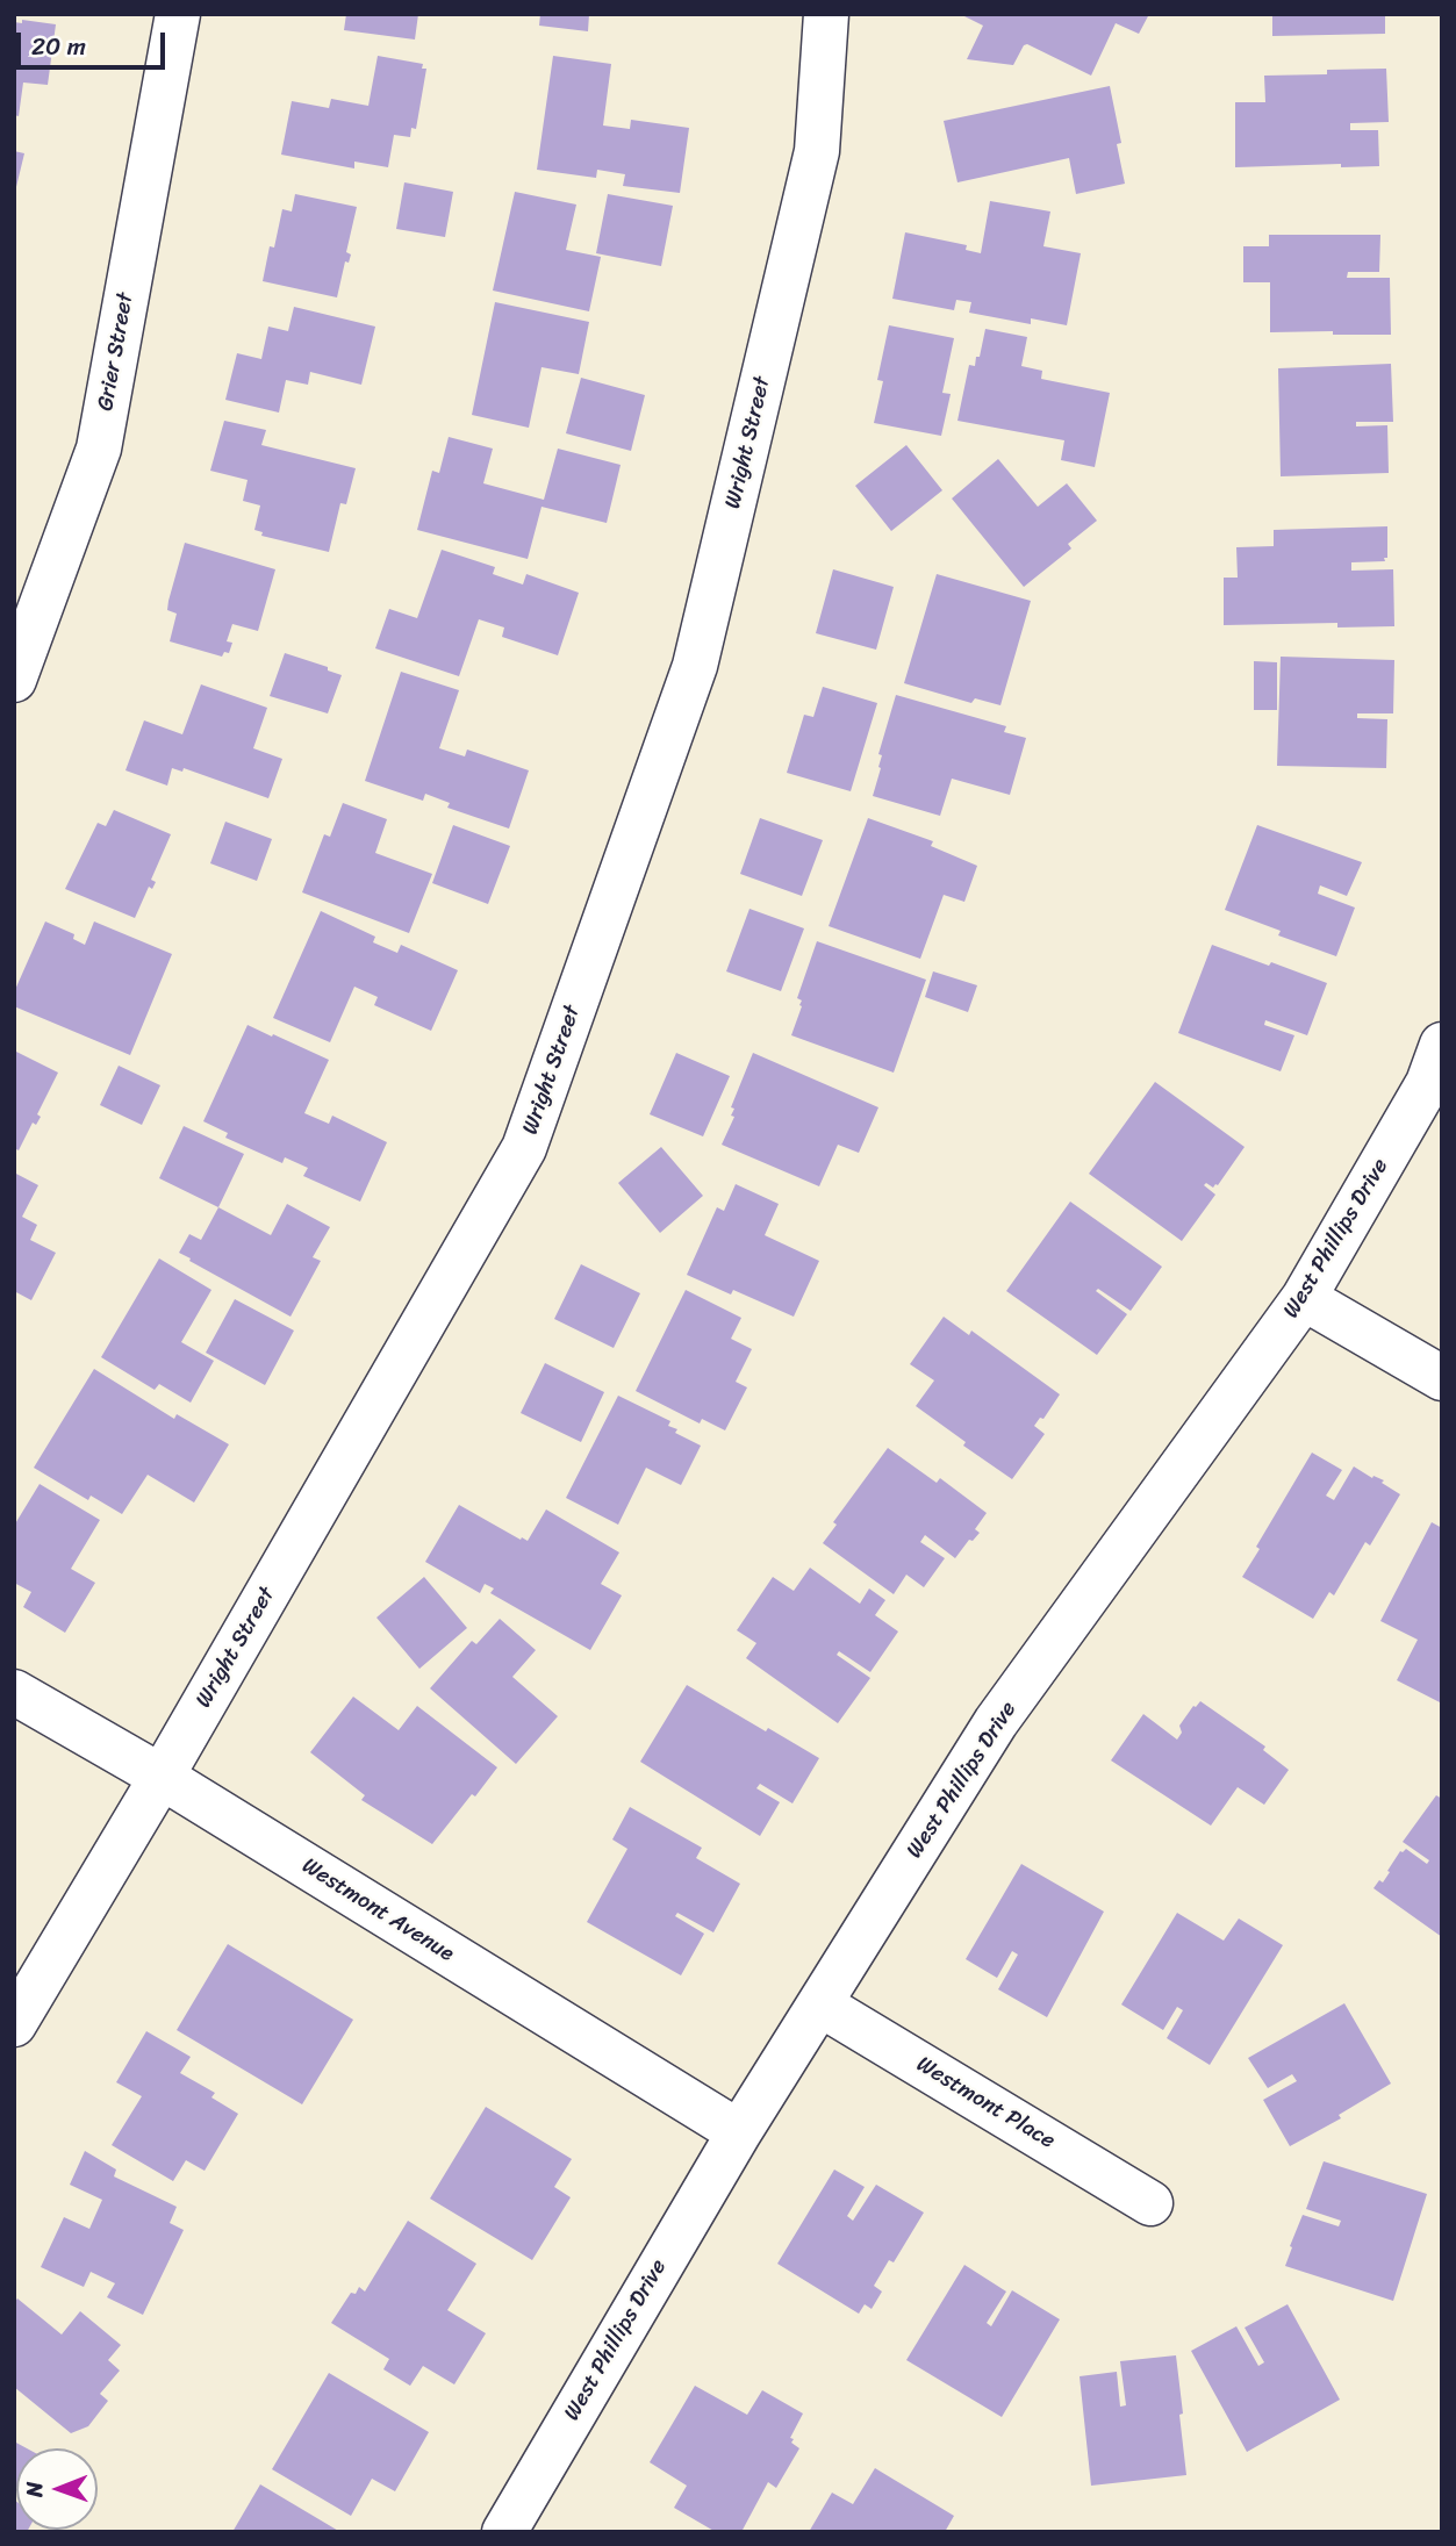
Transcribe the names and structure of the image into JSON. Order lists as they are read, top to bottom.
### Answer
{
  "streets": {
    "street": [
      "Grier Street",
      "Wright Street",
      "West Phillips Drive",
      "Westmont Avenue",
      "Westmont Place"
    ]
  },
  "crossings": [
    ["Wright Street", "Westmont Avenue"],
    ["West Phillips Drive", "Westmont Avenue"],
    ["West Phillips Drive", "Westmont Place"]
  ],
  "scale_bar": "20 m",
  "north": "left"
}
